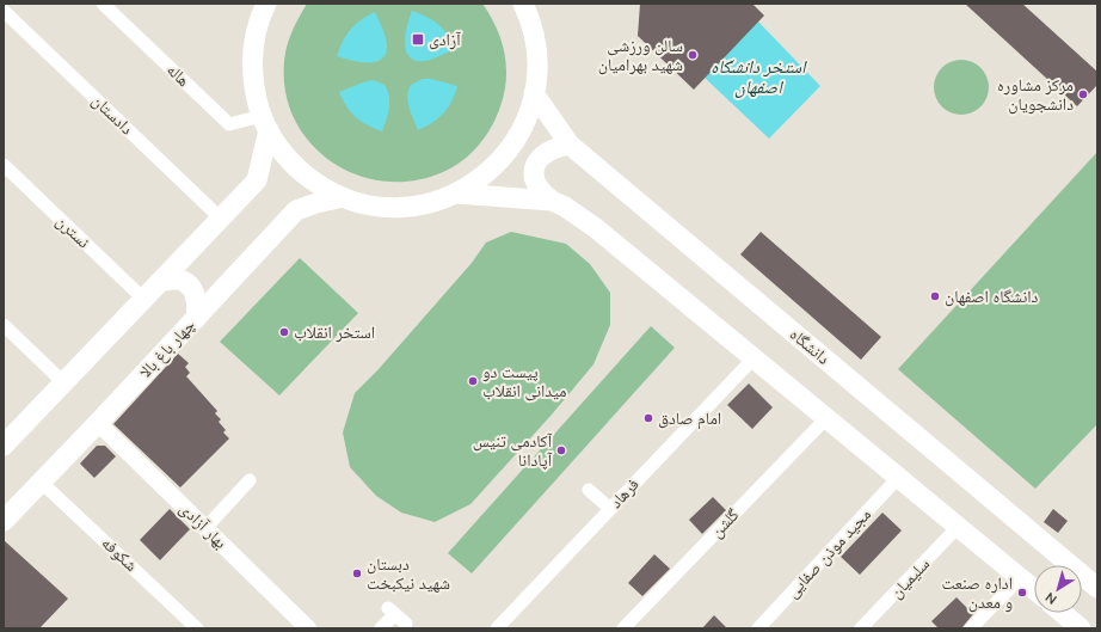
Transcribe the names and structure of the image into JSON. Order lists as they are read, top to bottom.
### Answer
{
  "streets": {
    "main road": ["دانشگاه", "چهار باغ بالا"],
    "street": [
      "هاله",
      "دادستان",
      "نسترن",
      "فرهاد",
      "گلشن",
      "بهار آزادی",
      "مجید موذن صفایی",
      "شکوفه",
      "سلیمیان"
    ]
  },
  "crossings": [
    ["چهار باغ بالا", "بهار آزادی"],
    ["چهار باغ بالا", "شکوفه"]
  ],
  "water": ["استخر دانشگاه اصفهان"],
  "places": {
    "transit": ["آزادی"],
    "other": [
      "سالن ورزشی شهید بهرامیان",
      "مرکز مشاوره دانشجویان",
      "دانشگاه اصفهان",
      "استخر انقلاب",
      "پیست دو میدانی انقلاب",
      "امام صادق",
      "آکادمی تنیس آپادانا",
      "دبستان شهید نیکبخت",
      "اداره صنعت و معدن"
    ]
  },
  "north": "bottom left"
}
